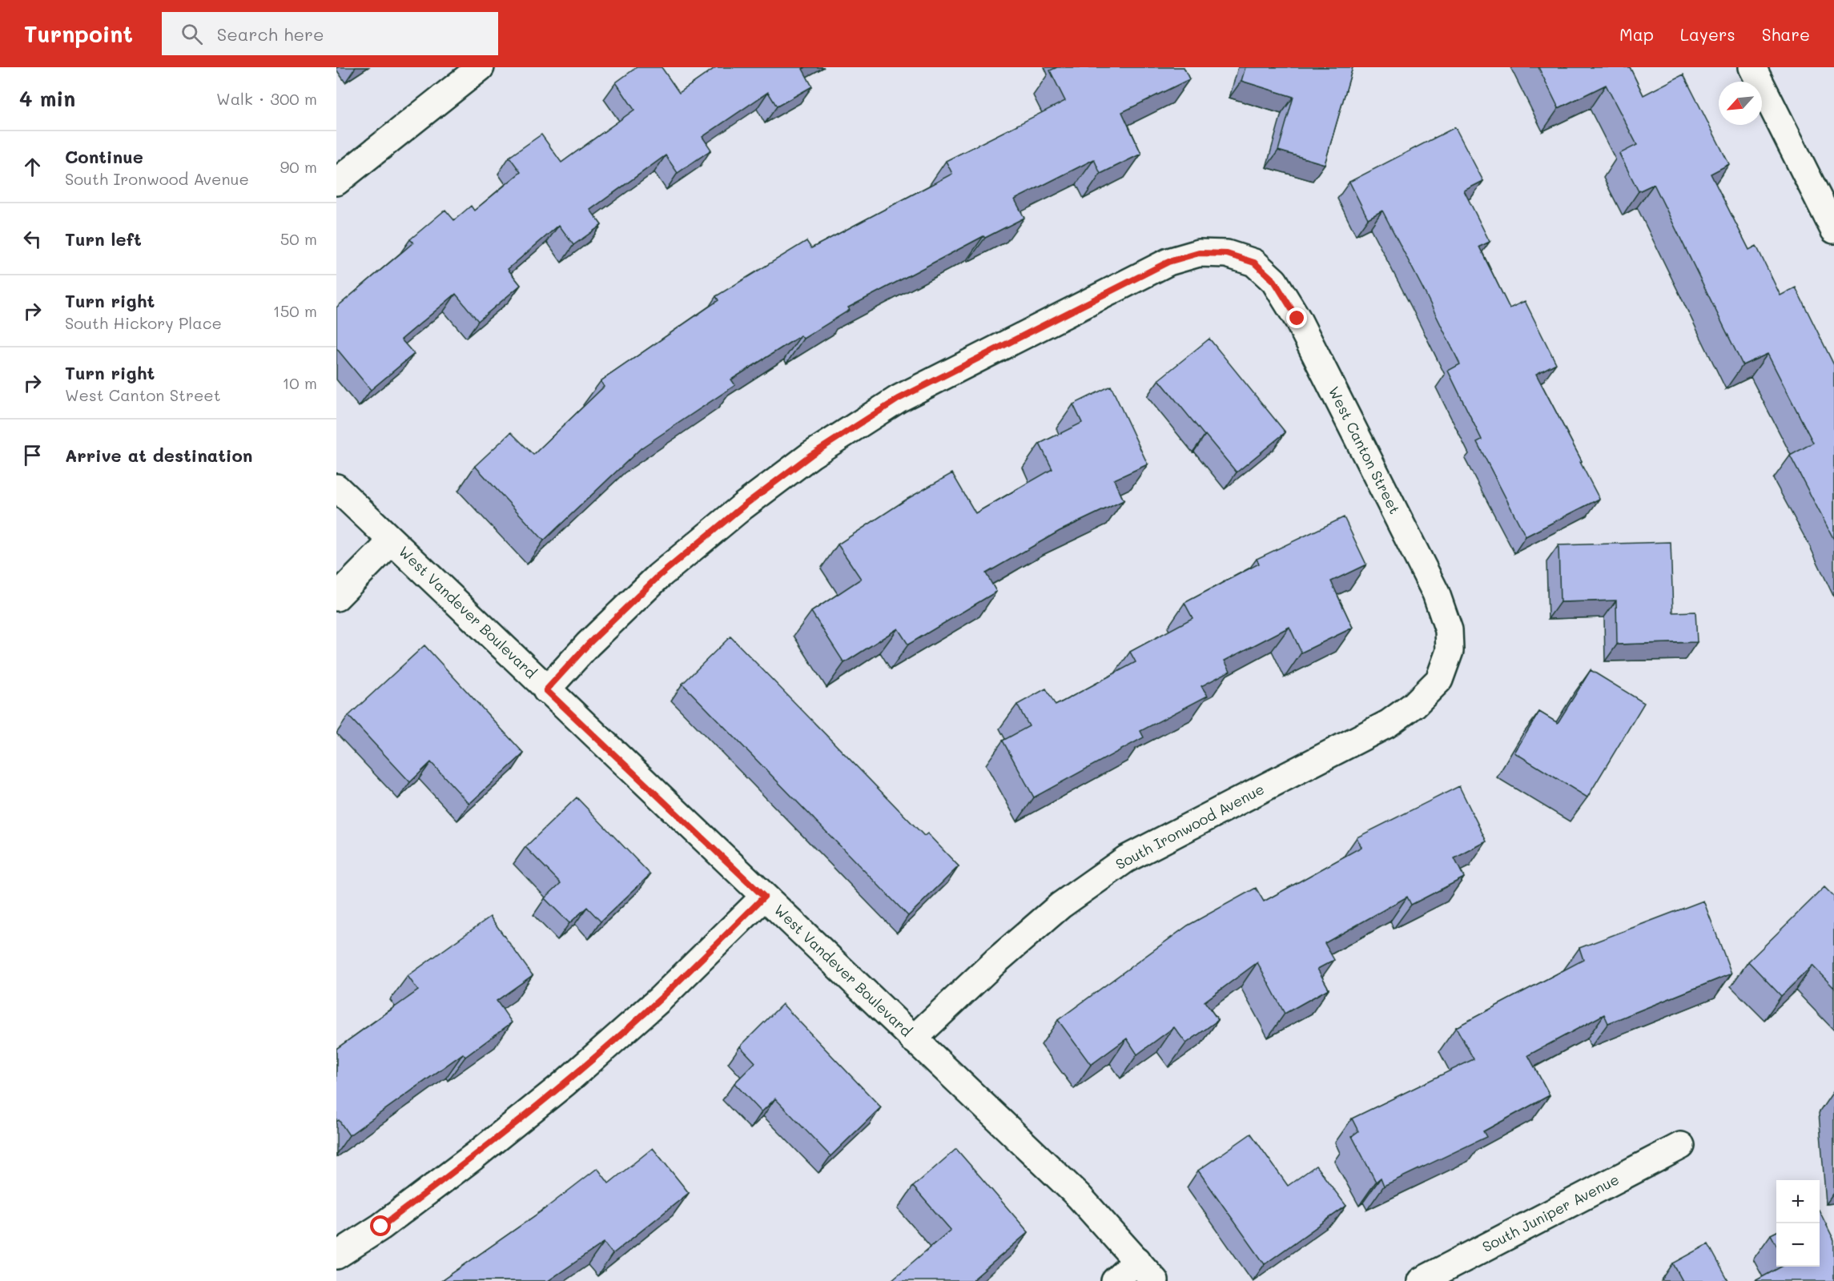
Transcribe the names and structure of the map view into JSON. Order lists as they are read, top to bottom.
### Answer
{
  "streets": {
    "street": [
      "West Canton Street",
      "West Vandever Boulevard",
      "South Ironwood Avenue",
      "South Juniper Avenue"
    ]
  },
  "crossings": [
    ["West Canton Street", "West Vandever Boulevard"],
    ["West Canton Street", "South Ironwood Avenue"],
    ["West Vandever Boulevard", "South Ironwood Avenue"]
  ],
  "north": "bottom left",
  "page": {
    "header": "Turnpoint",
    "search": "Search here",
    "nav": ["Map", "Layers", "Share"],
    "heading": ["4 min", "Walk · 300 m"],
    "list": [
      ["Continue", "South Ironwood Avenue", "90 m"],
      ["Turn left", "50 m"],
      ["Turn right", "South Hickory Place", "150 m"],
      ["Turn right", "West Canton Street", "10 m"],
      "Arrive at destination"
    ],
    "map_buttons": ["+", "−"]
  }
}
